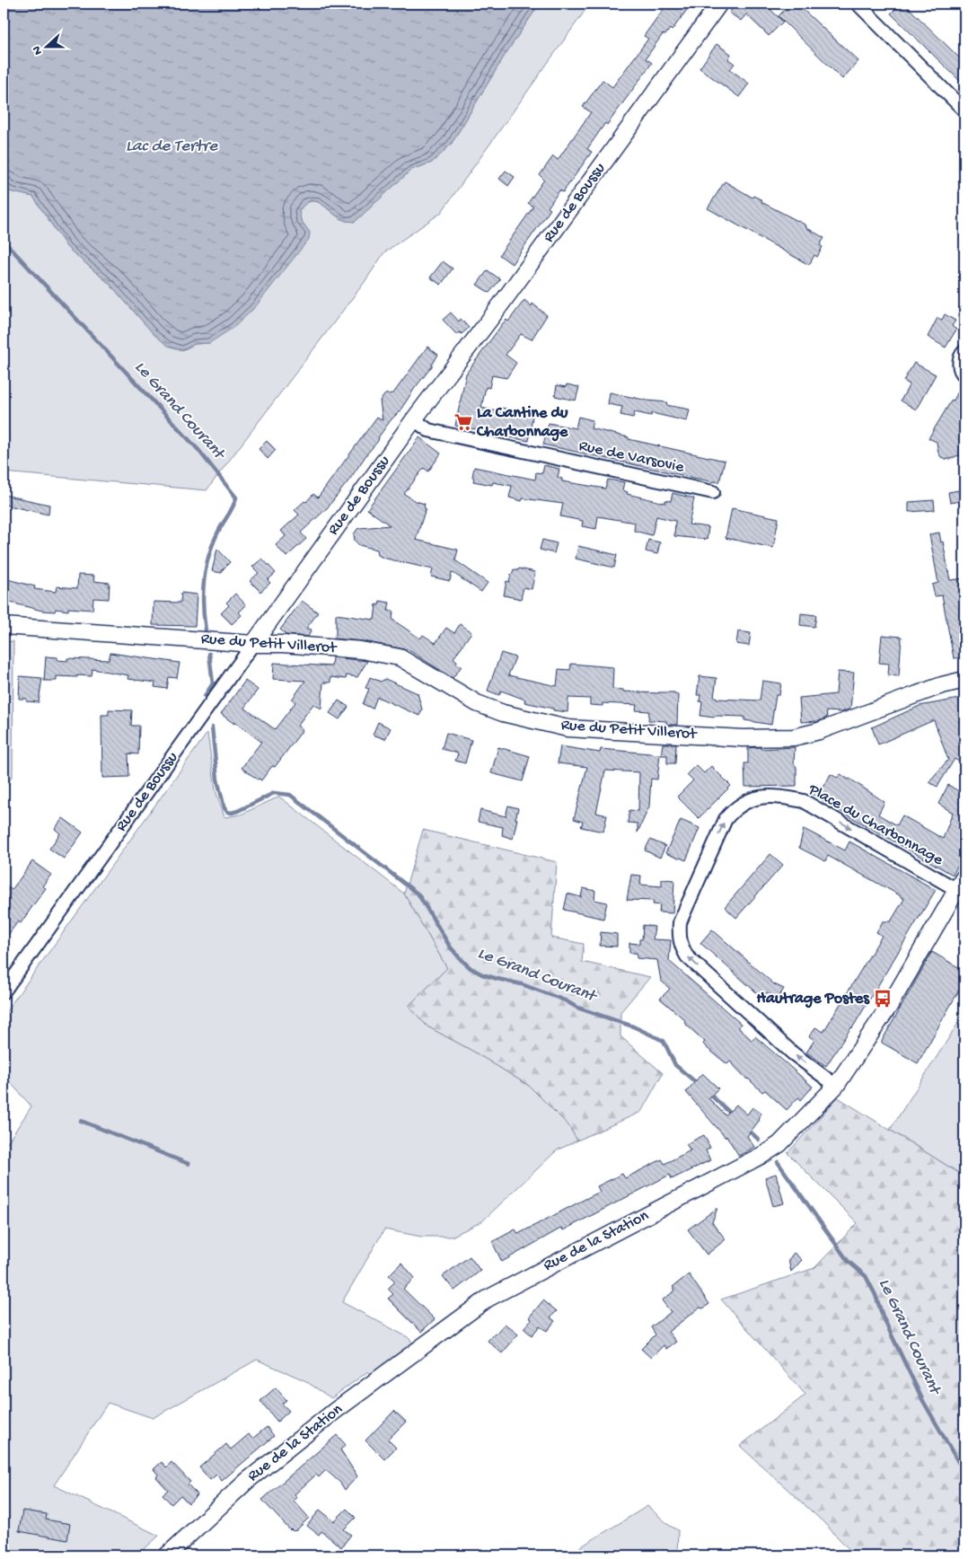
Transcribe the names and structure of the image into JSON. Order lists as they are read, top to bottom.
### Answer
{
  "streets": {
    "street": [
      "Rue de Boussu",
      "Rue de Varsovie",
      "Rue du Petit Villerot",
      "Place du Charbonnage",
      "Rue de la Station"
    ]
  },
  "crossings": [
    ["Rue de Boussu", "Rue de Varsovie"],
    ["Rue de Boussu", "Rue du Petit Villerot"],
    ["Place du Charbonnage", "Rue de la Station"]
  ],
  "water": ["Lac de Tertre", "Le Grand Courant"],
  "places": {
    "supermarket": ["La Cantine du Charbonnage"],
    "bus stop": ["Hautrage Postes"]
  },
  "north": "left"
}
